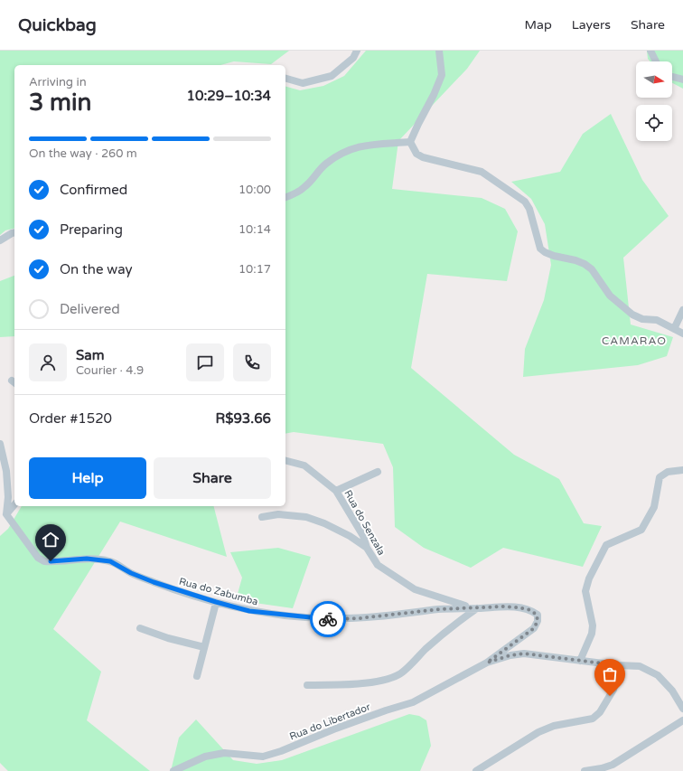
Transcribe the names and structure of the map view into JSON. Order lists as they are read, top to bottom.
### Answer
{
  "streets": {
    "street": ["Rua do Senzala", "Rua do Zabumba", "Rua do Libertador"]
  },
  "crossings": [
    ["Rua do Senzala", "Rua do Zabumba"],
    ["Rua do Zabumba", "Rua do Libertador"]
  ],
  "districts": ["CAMARAO"],
  "north": "right",
  "page": {
    "header": "Quickbag",
    "nav": ["Map", "Layers", "Share"],
    "heading": ["3 min", "Arriving in", "10:29–10:34"],
    "panel": [
      "Sam",
      "Courier · 4.9",
      "Order #1520",
      "R$93.66"
    ],
    "bar": "On the way · 260 m",
    "list": [
      ["Confirmed", "10:00"],
      ["Preparing", "10:14"],
      ["On the way", "10:17"],
      "Delivered"
    ],
    "buttons": ["Help", "Share"]
  }
}
